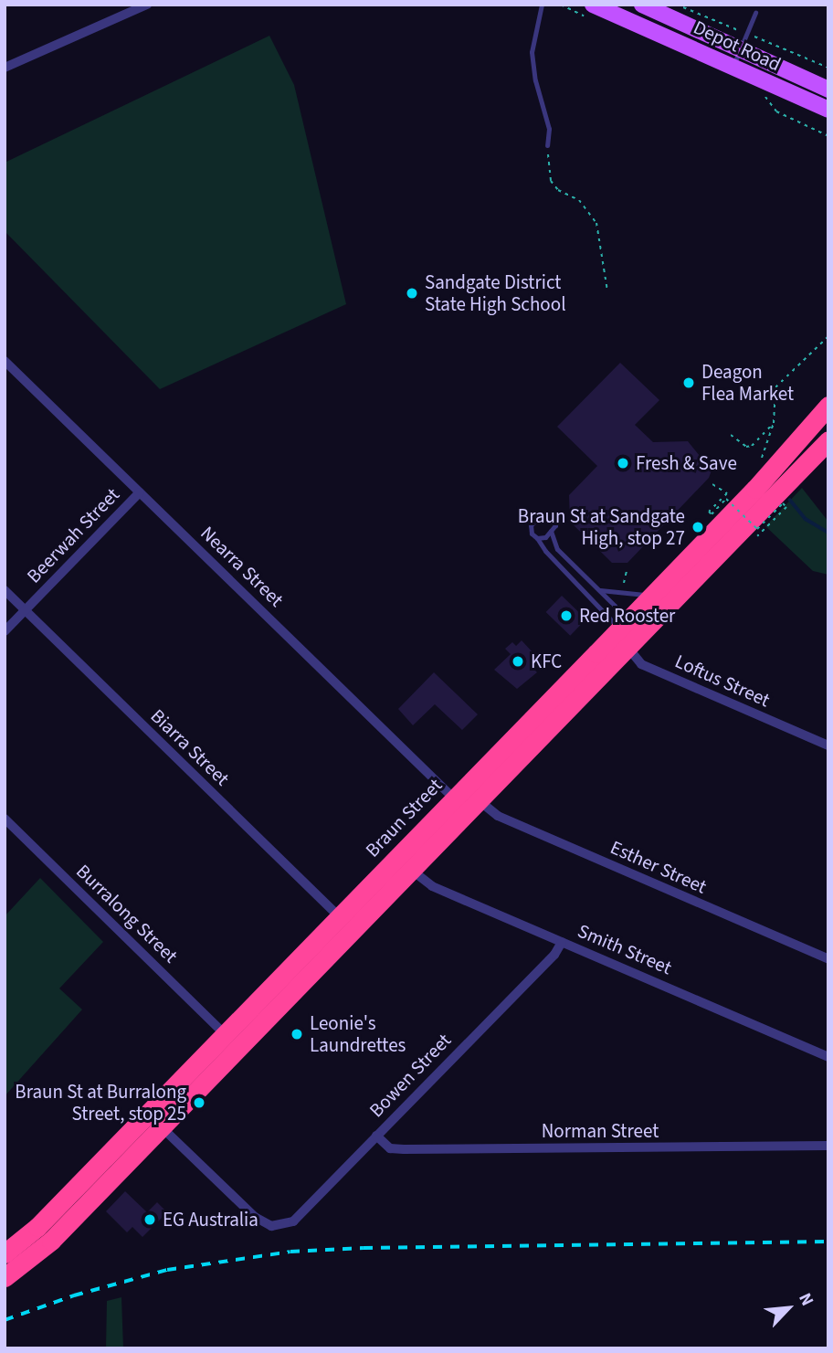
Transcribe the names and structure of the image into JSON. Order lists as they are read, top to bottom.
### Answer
{
  "streets": {
    "highway": ["Braun Street"],
    "main road": ["Depot Road"],
    "street": [
      "Beerwah Street",
      "Nearra Street",
      "Loftus Street",
      "Biarra Street",
      "Esther Street",
      "Burralong Street",
      "Smith Street",
      "Bowen Street",
      "Norman Street"
    ]
  },
  "crossings": [
    ["Beerwah Street", "Nearra Street"],
    ["Beerwah Street", "Biarra Street"],
    ["Nearra Street", "Braun Street"],
    ["Loftus Street", "Braun Street"],
    ["Biarra Street", "Braun Street"],
    ["Braun Street", "Esther Street"],
    ["Braun Street", "Burralong Street"],
    ["Braun Street", "Smith Street"],
    ["Braun Street", "Bowen Street"],
    ["Smith Street", "Bowen Street"],
    ["Bowen Street", "Norman Street"]
  ],
  "places": [
    "Sandgate District State High School",
    "Deagon Flea Market",
    "Fresh & Save",
    "Braun St at Sandgate High, stop 27",
    "Red Rooster",
    "KFC",
    "Leonie's Laundrettes",
    "Braun St at Burralong Street, stop 25",
    "EG Australia"
  ],
  "north": "top right"
}
